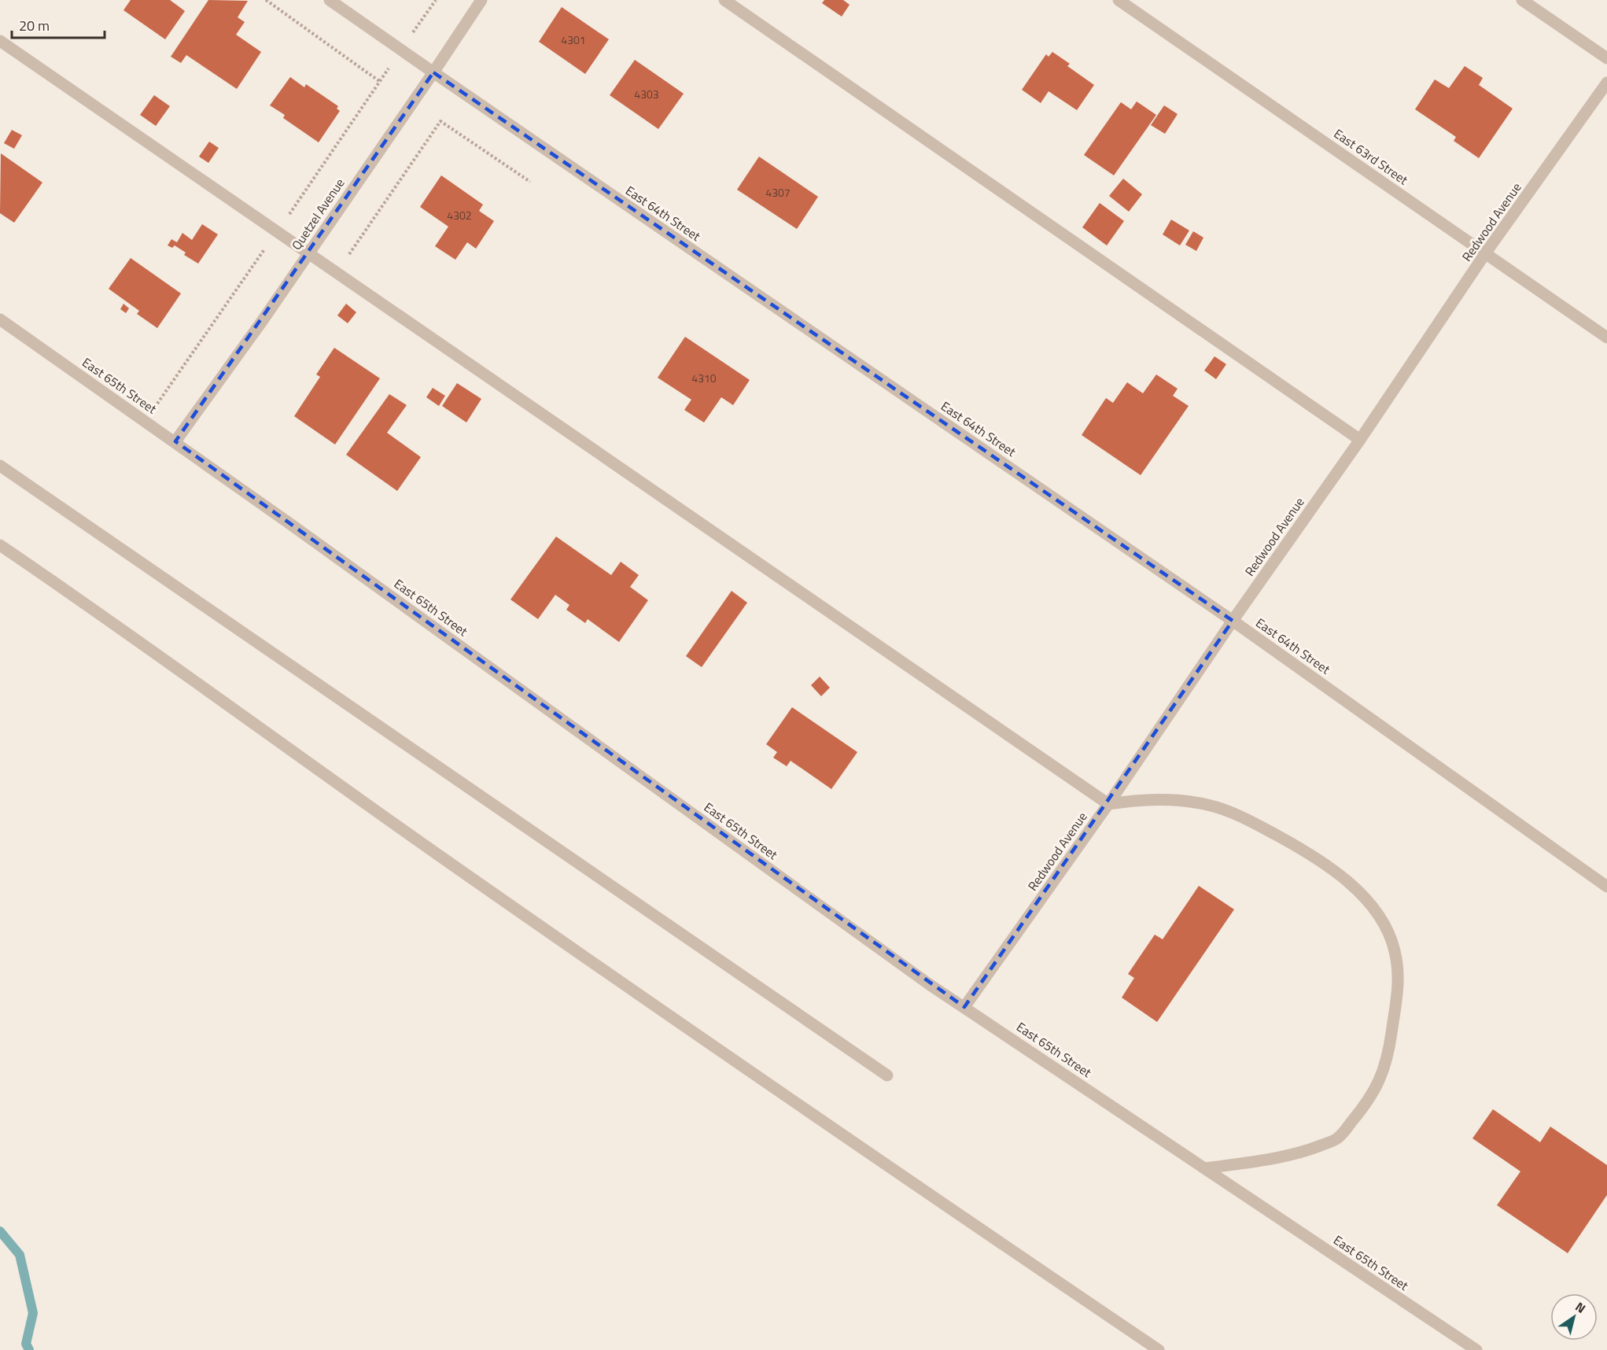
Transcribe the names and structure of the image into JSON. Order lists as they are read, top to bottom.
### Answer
{
  "streets": {
    "street": [
      "East 63rd Street",
      "East 64th Street",
      "Quetzel Avenue",
      "Redwood Avenue",
      "East 65th Street"
    ]
  },
  "crossings": [
    ["East 63rd Street", "Redwood Avenue"],
    ["East 64th Street", "Quetzel Avenue"],
    ["East 64th Street", "Redwood Avenue"],
    ["Quetzel Avenue", "East 65th Street"],
    ["Redwood Avenue", "East 65th Street"]
  ],
  "house_numbers": [
    "4301",
    "4303",
    "4307",
    "4302",
    "4310"
  ],
  "scale_bar": "20 m",
  "north": "top right"
}
